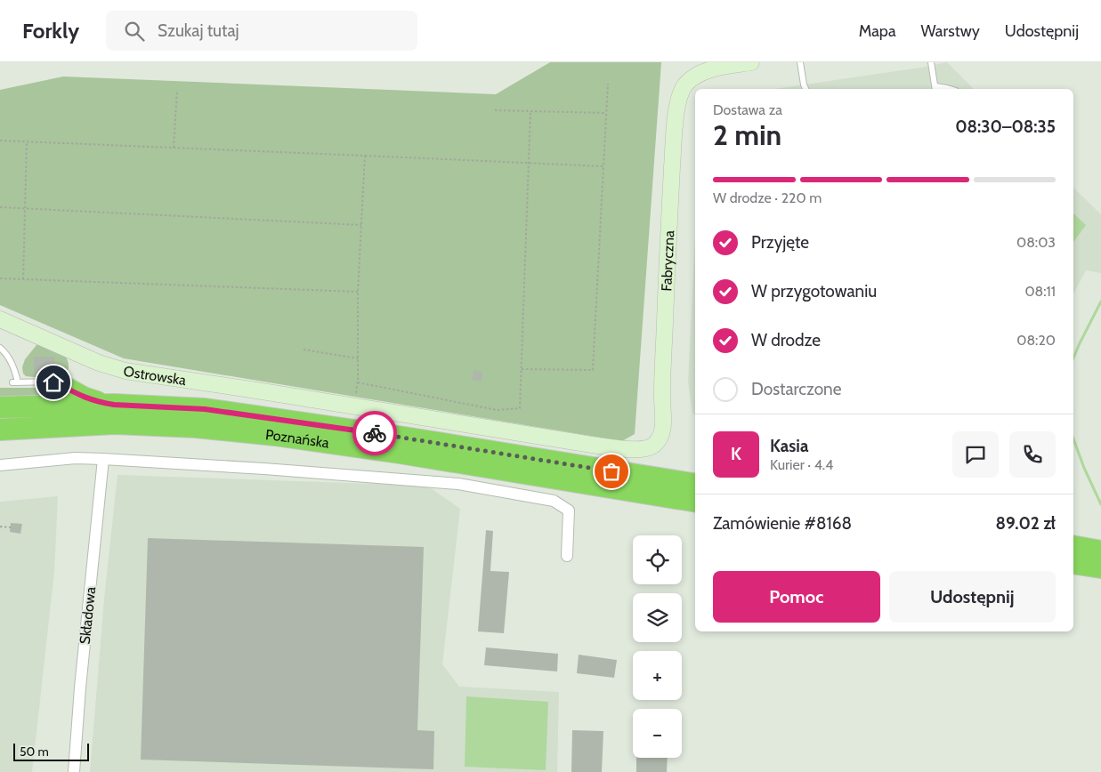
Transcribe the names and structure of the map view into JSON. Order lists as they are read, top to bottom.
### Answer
{
  "streets": {
    "highway": ["Poznańska"],
    "street": ["Fabryczna", "Ostrowska", "Składowa"]
  },
  "crossings": [
    ["Fabryczna", "Ostrowska"]
  ],
  "scale_bar": "50 m",
  "page": {
    "header": "Forkly",
    "search": "Szukaj tutaj",
    "nav": ["Mapa", "Warstwy", "Udostępnij"],
    "heading": ["2 min", "Dostawa za", "08:30–08:35"],
    "panel": [
      "Kasia",
      "Kurier · 4.4",
      "Zamówienie #8168",
      "89.02 zł"
    ],
    "bar": "W drodze · 220 m",
    "list": [
      ["Przyjęte", "08:03"],
      ["W przygotowaniu", "08:11"],
      ["W drodze", "08:20"],
      "Dostarczone"
    ],
    "round": "K",
    "map_buttons": ["+", "−"],
    "buttons": ["Pomoc", "Udostępnij"],
    "scale": "50 m"
  }
}
